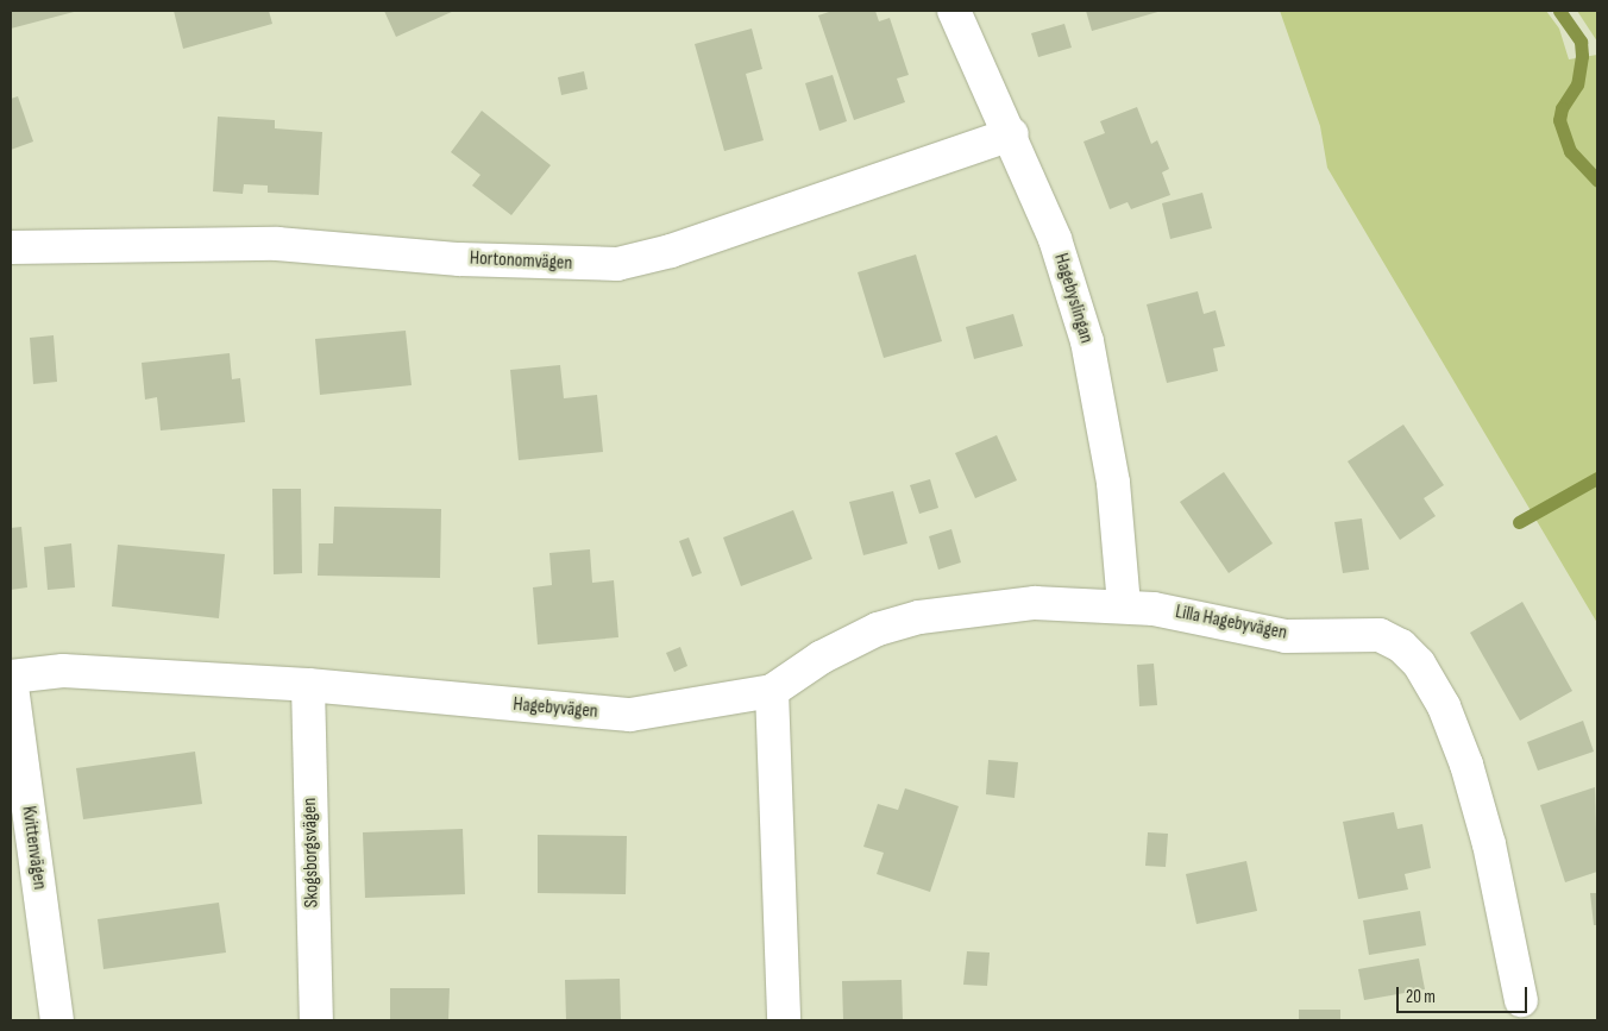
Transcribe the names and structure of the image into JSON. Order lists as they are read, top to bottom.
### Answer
{
  "streets": {
    "street": [
      "Hortonomvägen",
      "Hagebyslingan",
      "Lilla Hagebyvägen",
      "Hagebyvägen",
      "Kvittenvägen",
      "Skogsborgsvägen"
    ]
  },
  "crossings": [
    ["Hortonomvägen", "Hagebyslingan"],
    ["Hagebyslingan", "Lilla Hagebyvägen"],
    ["Lilla Hagebyvägen", "Hagebyvägen"],
    ["Hagebyvägen", "Kvittenvägen"],
    ["Hagebyvägen", "Skogsborgsvägen"]
  ],
  "scale_bar": "20 m"
}
